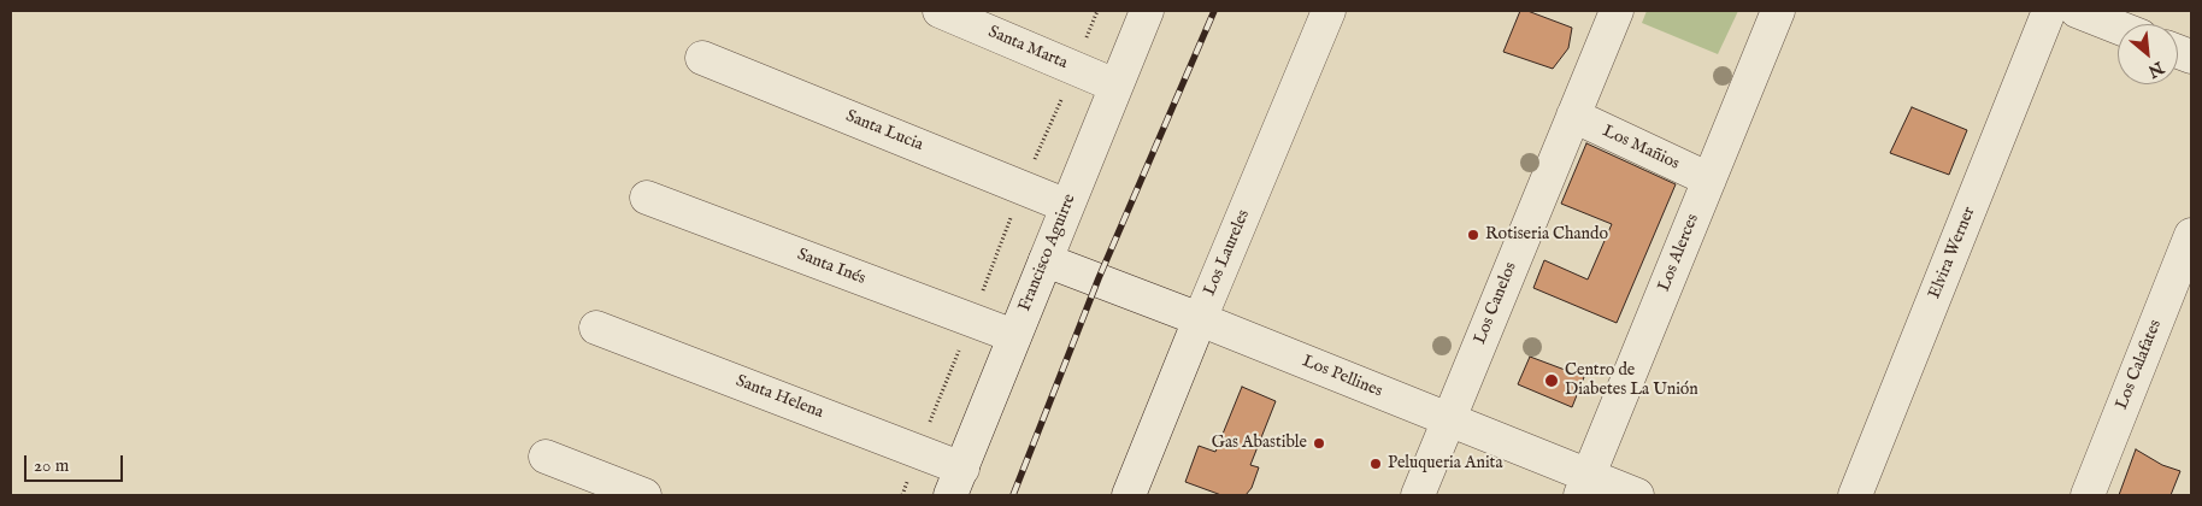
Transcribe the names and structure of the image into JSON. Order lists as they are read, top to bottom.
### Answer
{
  "streets": {
    "street": [
      "Santa Marta",
      "Santa Lucia",
      "Los Mañios",
      "Francisco Aguirre",
      "Los Laureles",
      "Los Alerces",
      "Elvira Werner",
      "Santa Inés",
      "Los Canelos",
      "Los Calafates",
      "Los Pellines",
      "Santa Helena"
    ]
  },
  "crossings": [
    ["Santa Marta", "Francisco Aguirre"],
    ["Santa Lucia", "Francisco Aguirre"],
    ["Los Mañios", "Los Alerces"],
    ["Los Mañios", "Los Canelos"],
    ["Francisco Aguirre", "Santa Inés"],
    ["Francisco Aguirre", "Los Pellines"],
    ["Francisco Aguirre", "Santa Helena"],
    ["Los Laureles", "Los Pellines"],
    ["Los Alerces", "Los Pellines"],
    ["Los Canelos", "Los Pellines"]
  ],
  "places": [
    "Rotiseria Chando",
    "Centro de Diabetes La Unión",
    "Gas Abastible",
    "Peluqueria Anita"
  ],
  "scale_bar": "20 m",
  "north": "bottom right"
}
